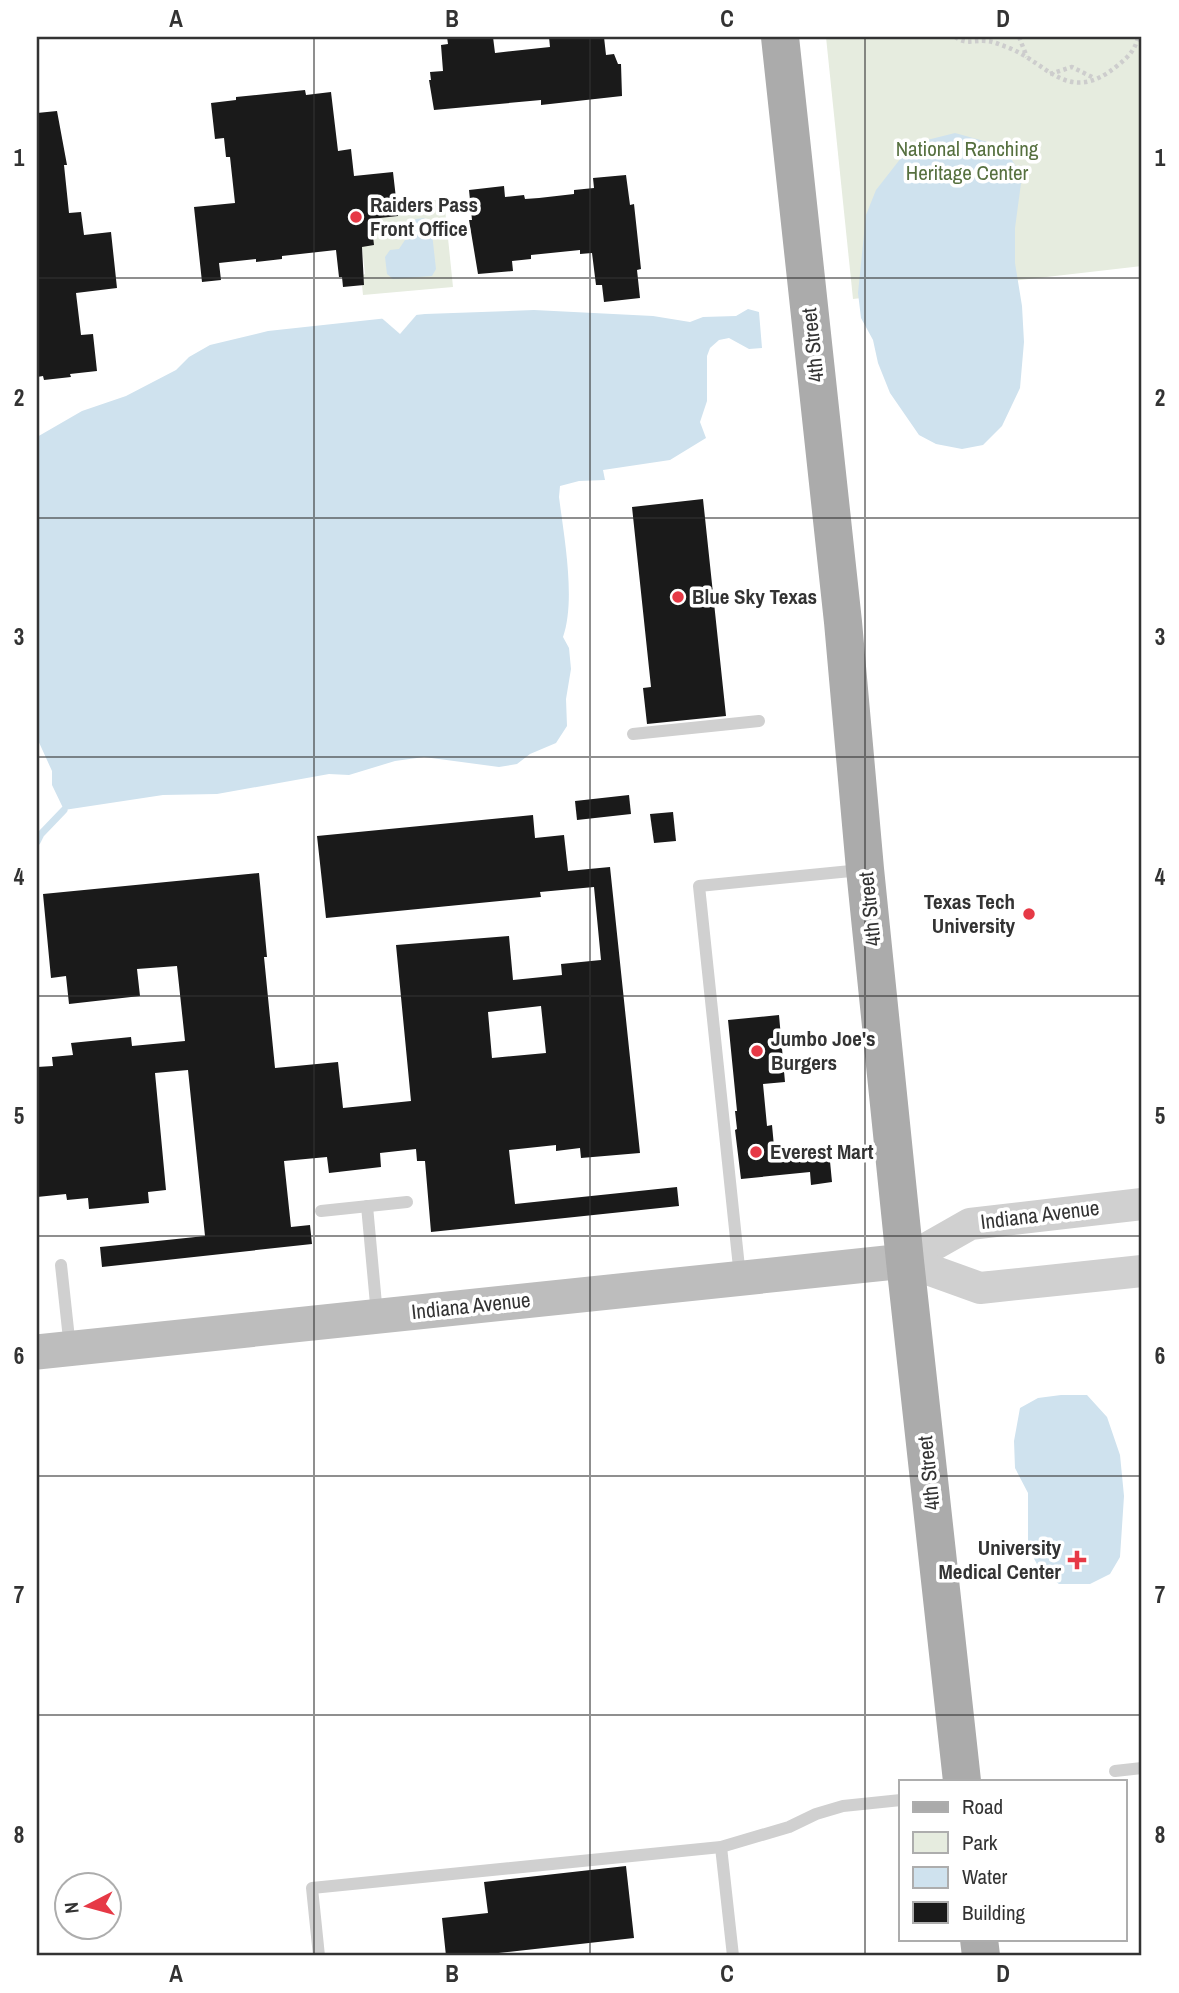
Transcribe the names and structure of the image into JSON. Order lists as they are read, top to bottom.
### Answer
{
  "streets": {
    "main road": ["4th Street", "Indiana Avenue"]
  },
  "crossings": [
    ["4th Street", "Indiana Avenue"]
  ],
  "parks": ["National Ranching Heritage Center"],
  "places": {
    "other": [
      "Raiders Pass Front Office",
      "Blue Sky Texas",
      "Texas Tech University",
      "Jumbo Joe's Burgers",
      "Everest Mart"
    ],
    "health": ["University Medical Center"]
  },
  "legend": [
    "Road",
    "Park",
    "Water",
    "Building"
  ],
  "north": "left",
  "grid": {
    "columns": [
      "A",
      "B",
      "C",
      "D"
    ],
    "rows": [
      "1",
      "2",
      "3",
      "4",
      "5",
      "6",
      "7",
      "8"
    ]
  }
}
